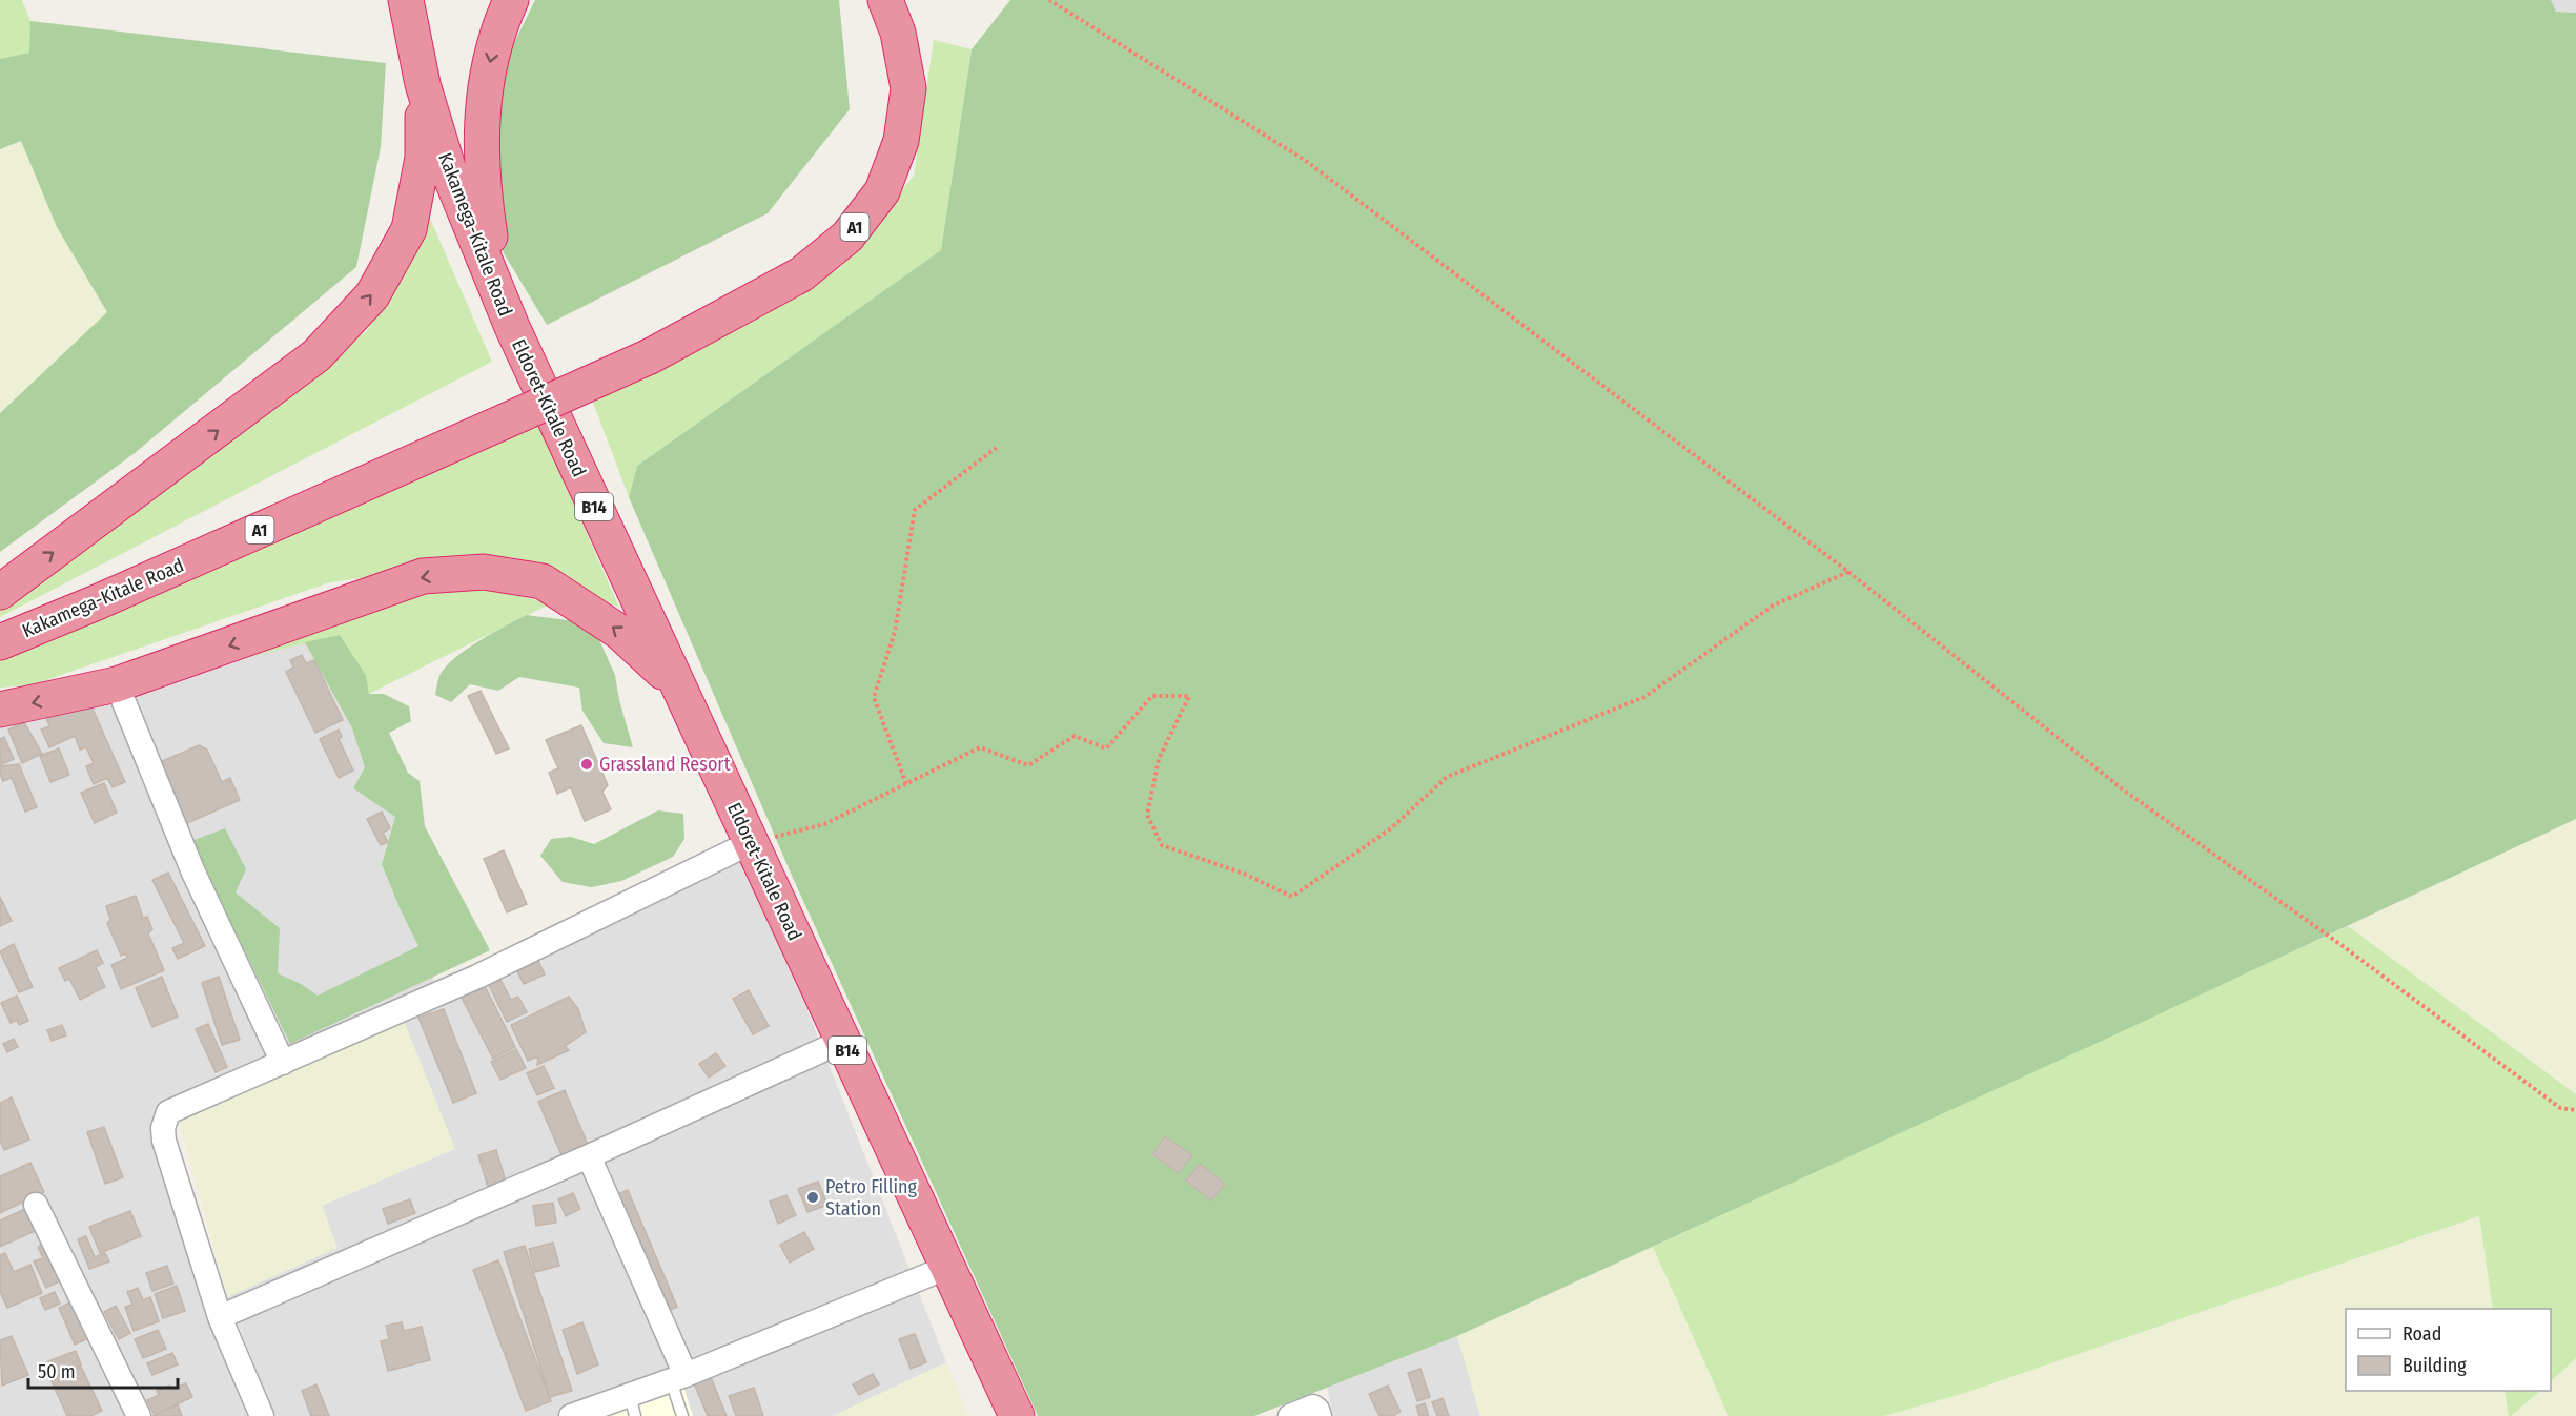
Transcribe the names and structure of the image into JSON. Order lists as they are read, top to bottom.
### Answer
{
  "streets": {
    "highway": [
      "A1",
      "Kakamega-Kitale Road",
      "Eldoret-Kitale Road",
      "B14"
    ]
  },
  "crossings": [
    ["Kakamega-Kitale Road", "Eldoret-Kitale Road"]
  ],
  "places": ["Grassland Resort", "Petro Filling Station"],
  "legend": ["Road", "Building"],
  "scale_bar": "50 m"
}
